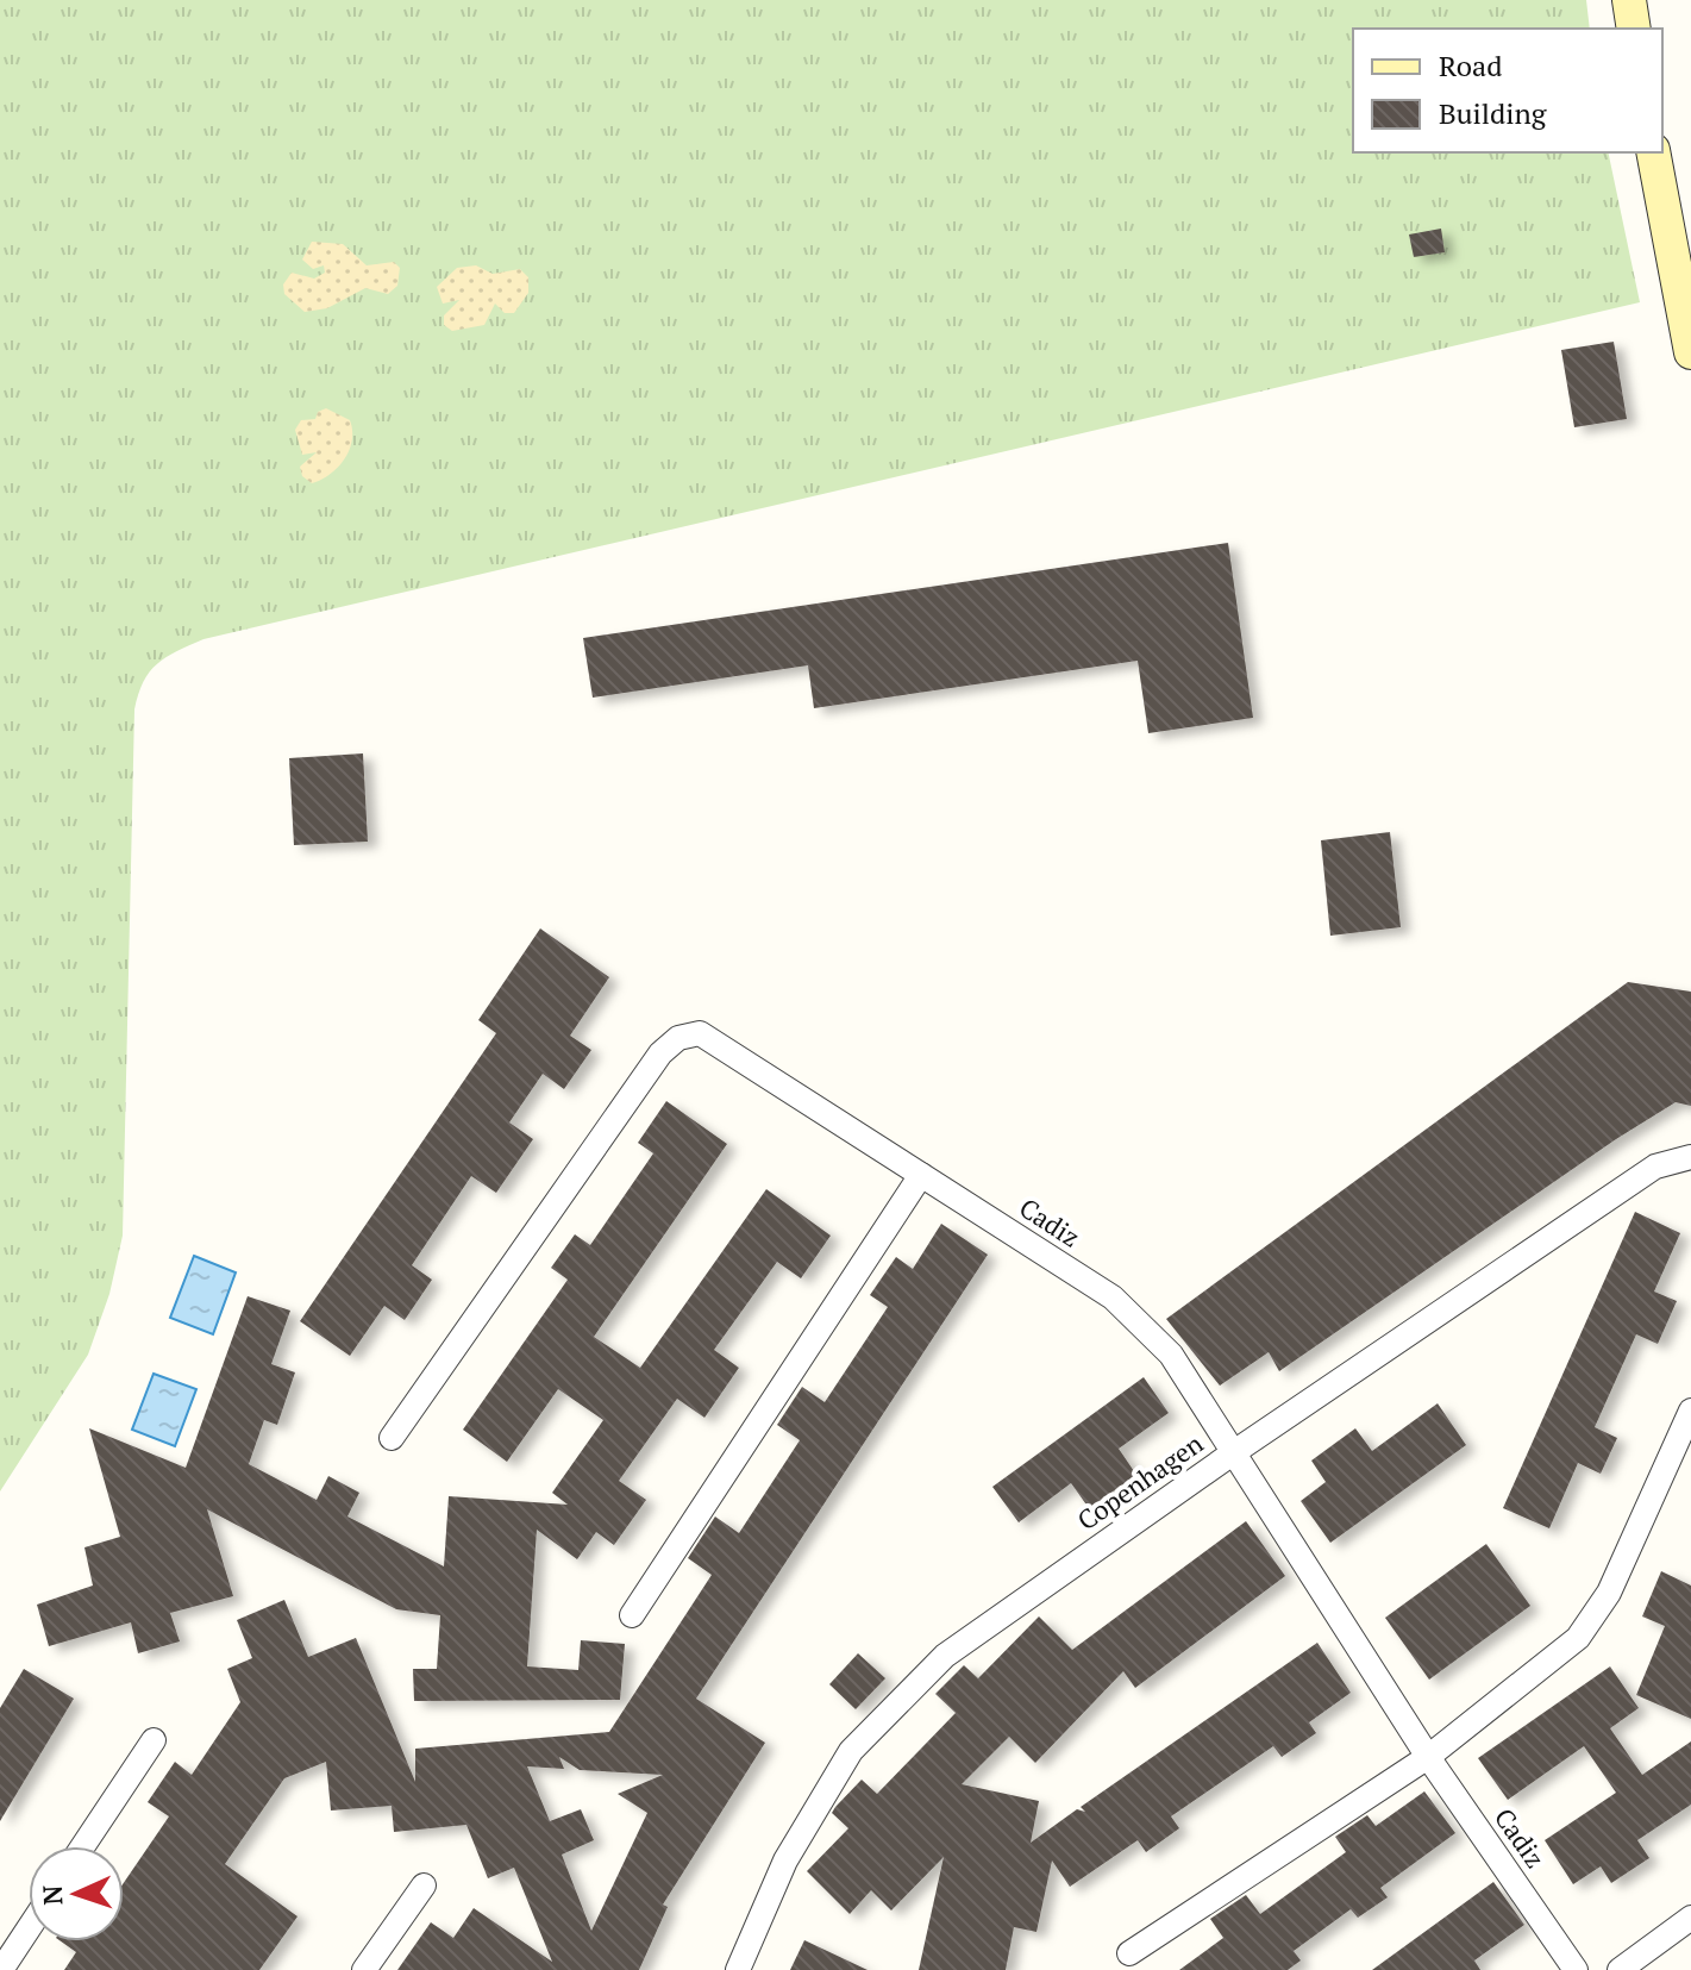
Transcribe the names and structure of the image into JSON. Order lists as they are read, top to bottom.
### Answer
{
  "streets": {
    "street": ["Cadiz", "Copenhagen"]
  },
  "crossings": [
    ["Cadiz", "Copenhagen"]
  ],
  "legend": ["Road", "Building"],
  "north": "left"
}
